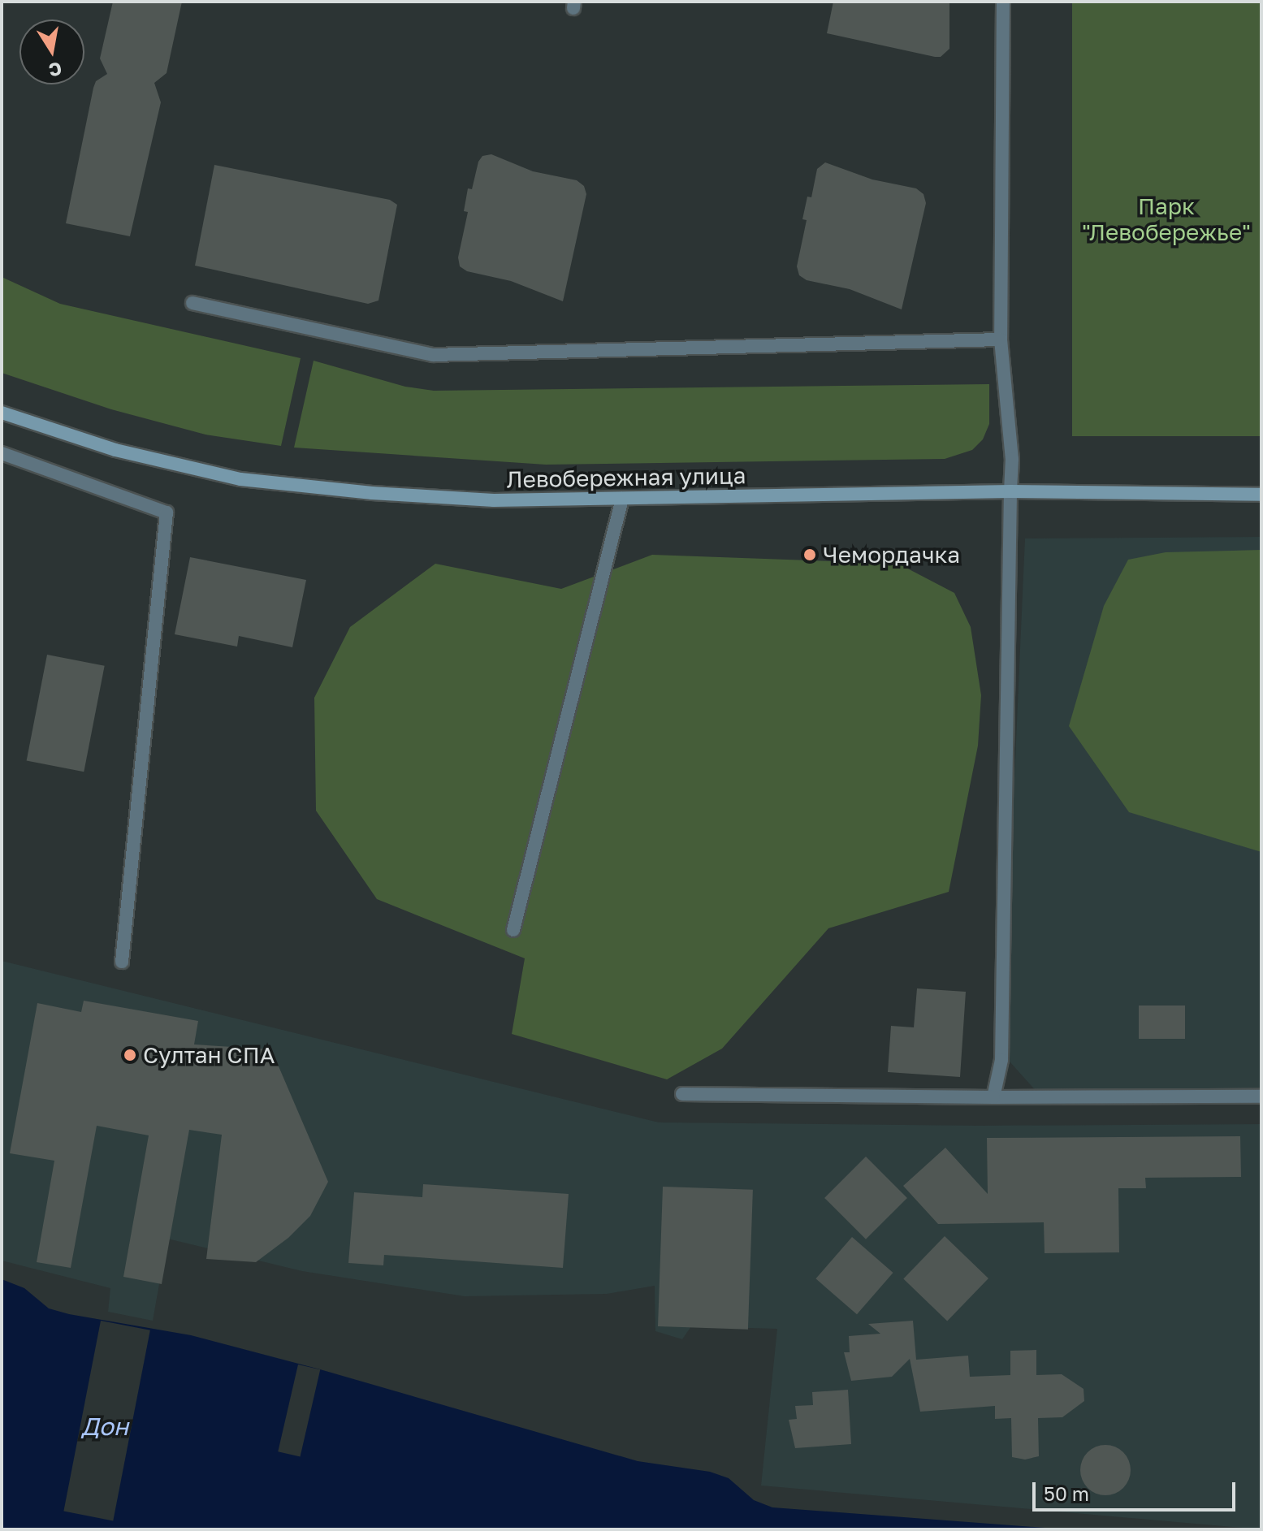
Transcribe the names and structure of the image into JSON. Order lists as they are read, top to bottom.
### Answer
{
  "streets": {
    "main road": ["Левобережная улица"]
  },
  "water": ["Дон"],
  "parks": ["Парк \"Левобережье\""],
  "places": ["Чемордачка", "Султан СПА"],
  "scale_bar": "50 m",
  "north": "bottom"
}
